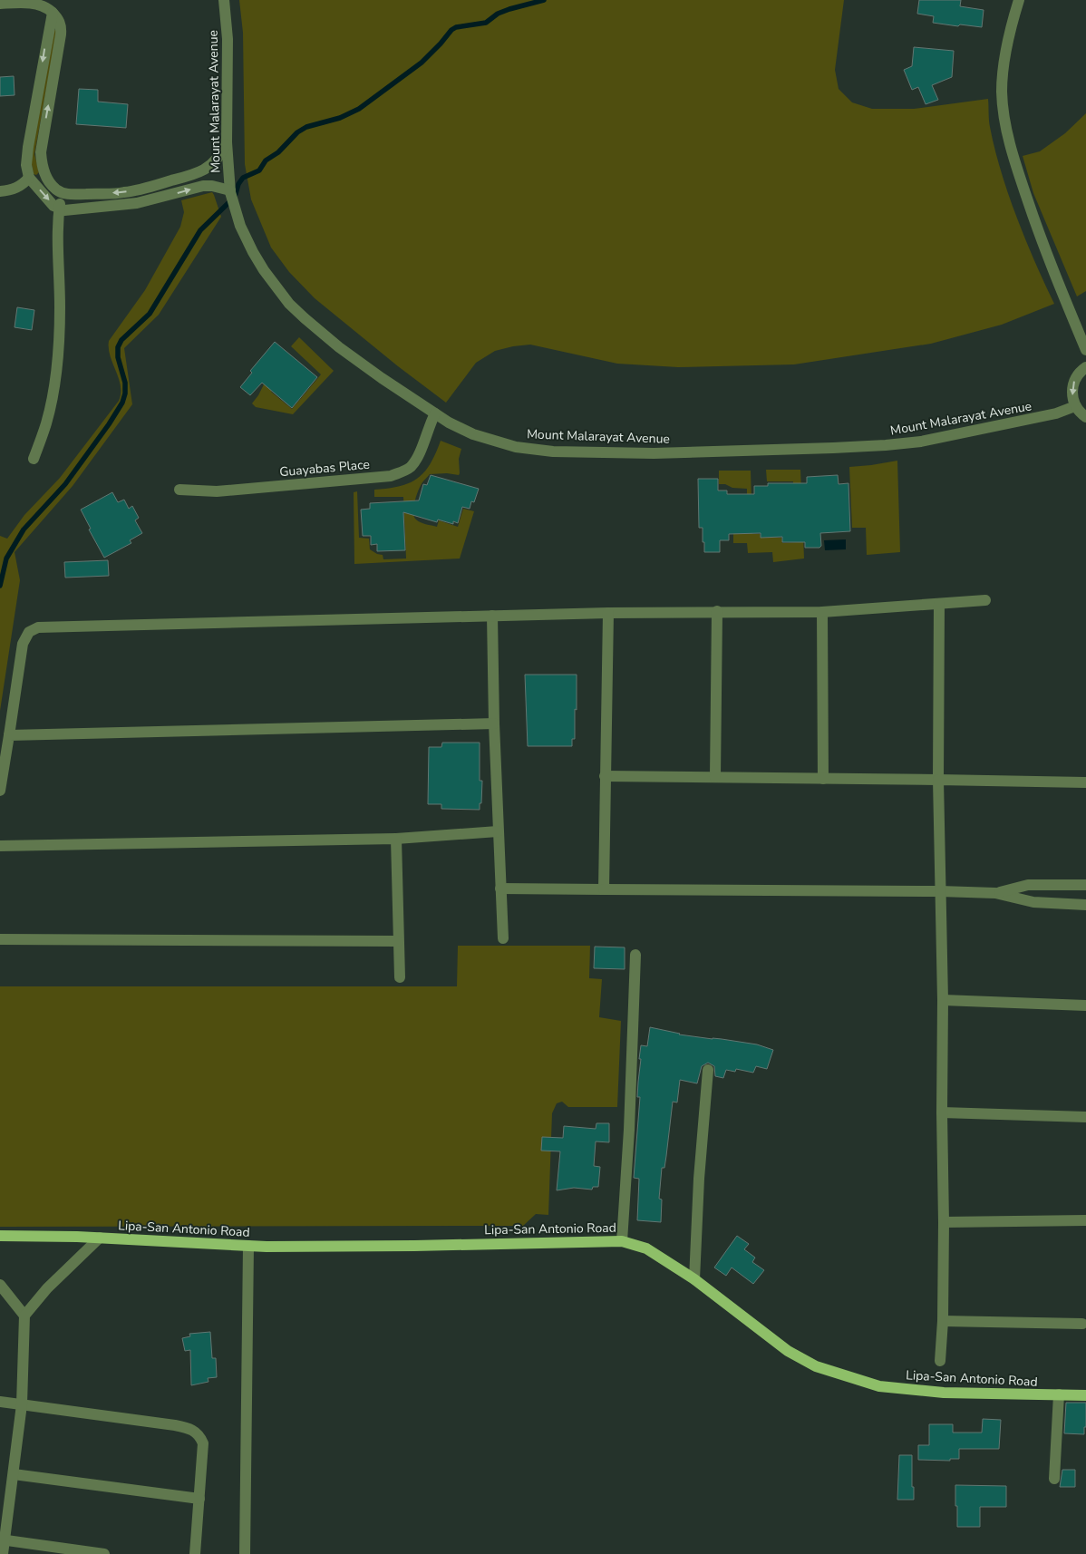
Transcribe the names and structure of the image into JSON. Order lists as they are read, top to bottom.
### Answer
{
  "streets": {
    "main road": ["Lipa-San Antonio Road"],
    "street": ["Mount Malarayat Avenue", "Guayabas Place"]
  },
  "crossings": [
    ["Mount Malarayat Avenue", "Guayabas Place"]
  ]
}
